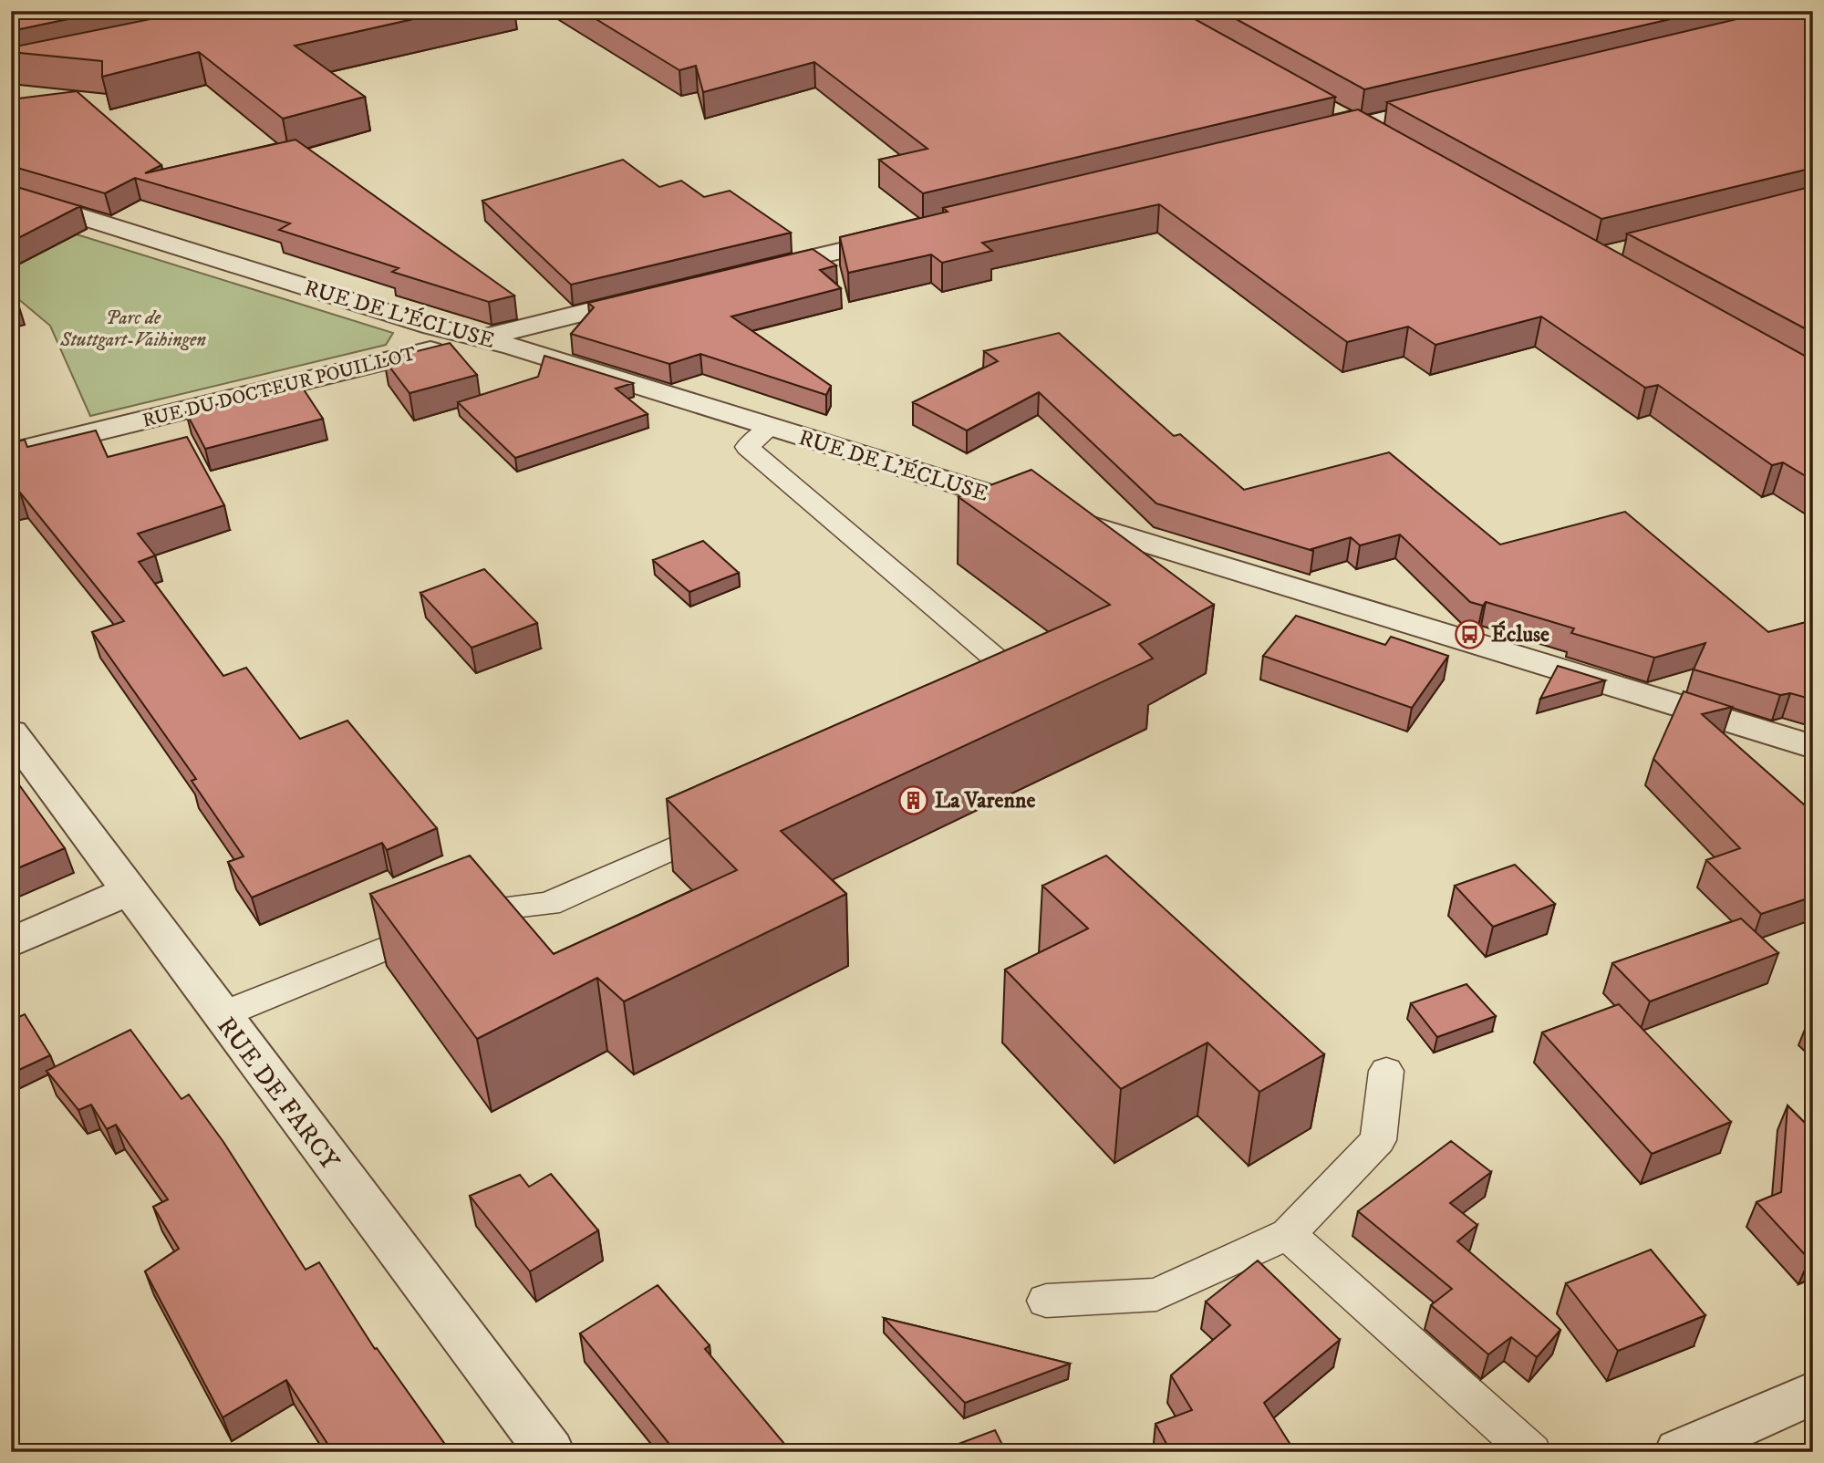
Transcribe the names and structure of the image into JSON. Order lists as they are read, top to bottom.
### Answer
{
  "streets": {
    "street": ["RUE DE L'ÉCLUSE", "RUE DU DOCTEUR POUILLOT", "RUE DE FARCY"]
  },
  "crossings": [
    ["RUE DE L'ÉCLUSE", "RUE DU DOCTEUR POUILLOT"]
  ],
  "parks": ["Parc de Stuttgart-Vaihingen"],
  "places": {
    "bus stop": ["Écluse"],
    "building": ["La Varenne"]
  }
}
